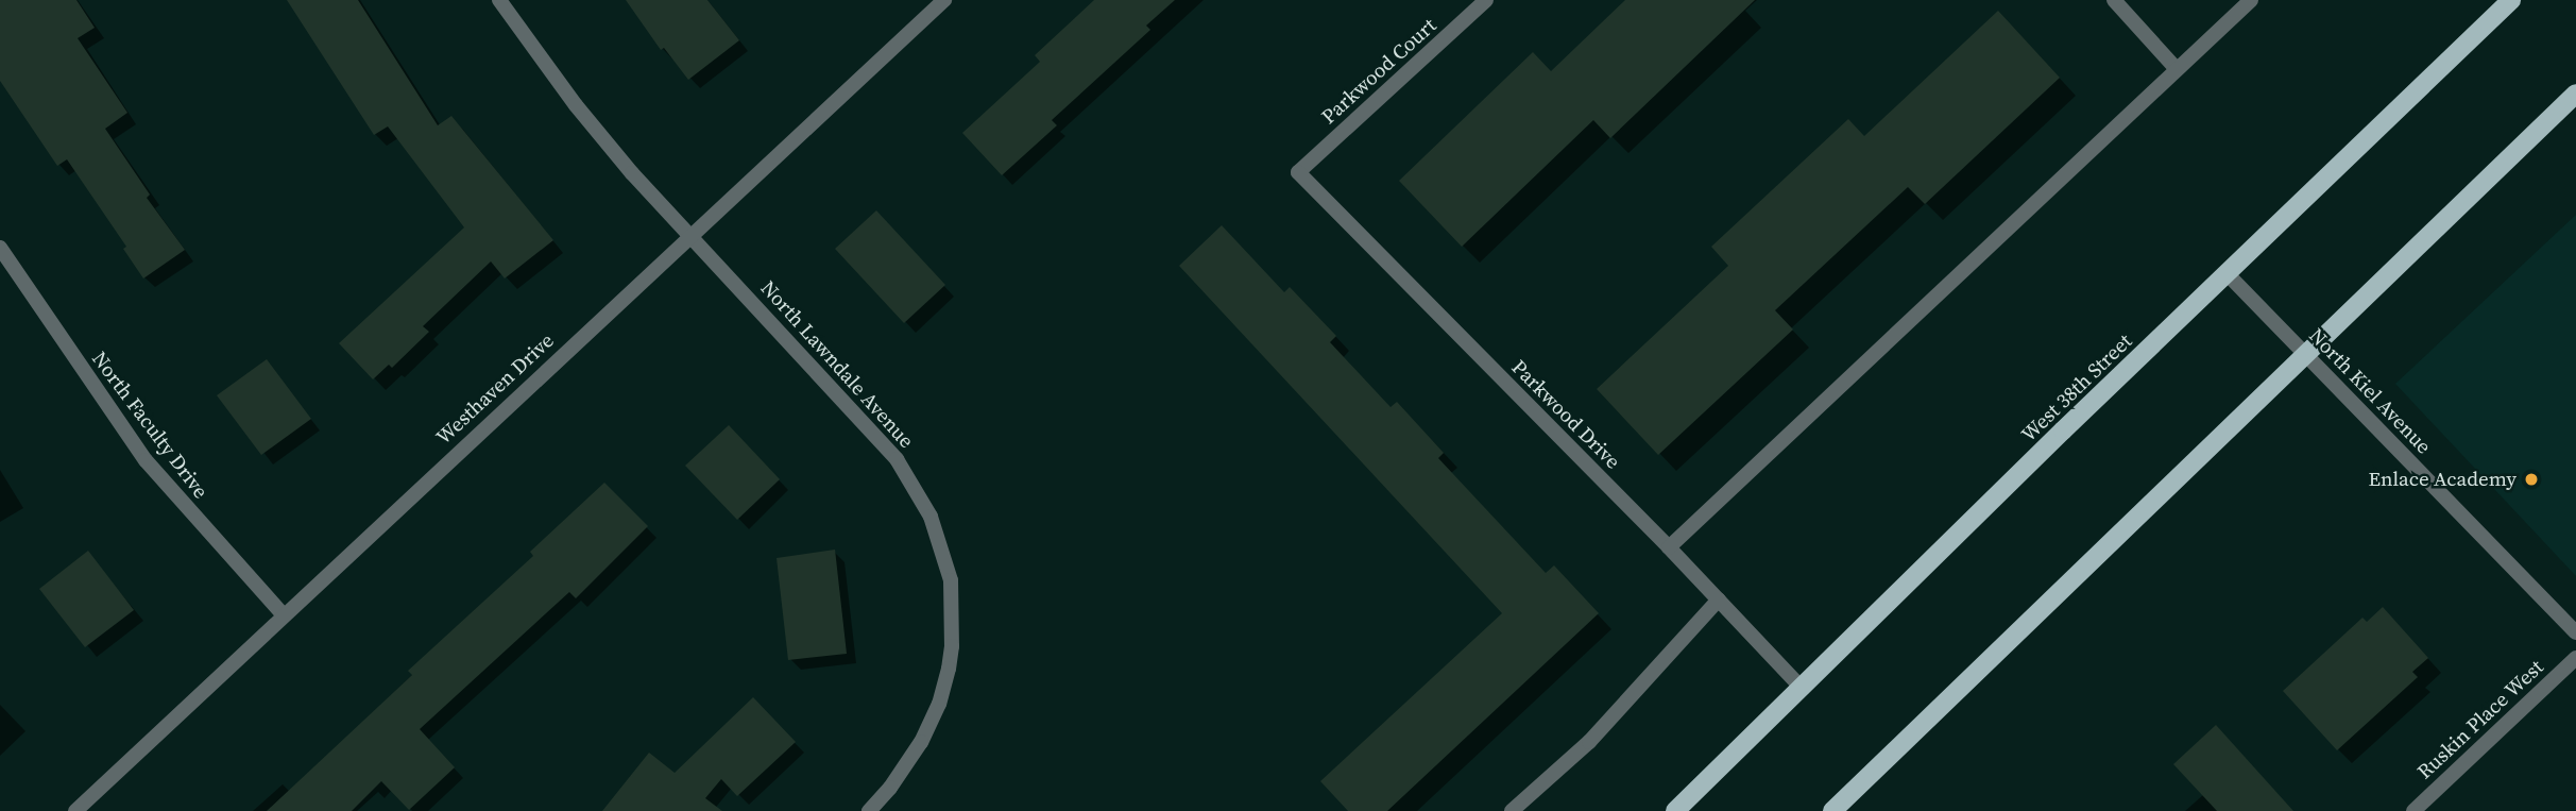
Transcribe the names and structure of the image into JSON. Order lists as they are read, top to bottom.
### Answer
{
  "streets": {
    "main road": ["West 38th Street"],
    "street": [
      "Parkwood Court",
      "North Lawndale Avenue",
      "Westhaven Drive",
      "North Kiel Avenue",
      "Parkwood Drive",
      "North Faculty Drive",
      "Ruskin Place West"
    ]
  },
  "crossings": [
    ["Parkwood Court", "Parkwood Drive"],
    ["North Lawndale Avenue", "Westhaven Drive"],
    ["West 38th Street", "North Kiel Avenue"],
    ["West 38th Street", "Parkwood Drive"],
    ["Westhaven Drive", "North Faculty Drive"]
  ],
  "places": ["Enlace Academy"]
}
